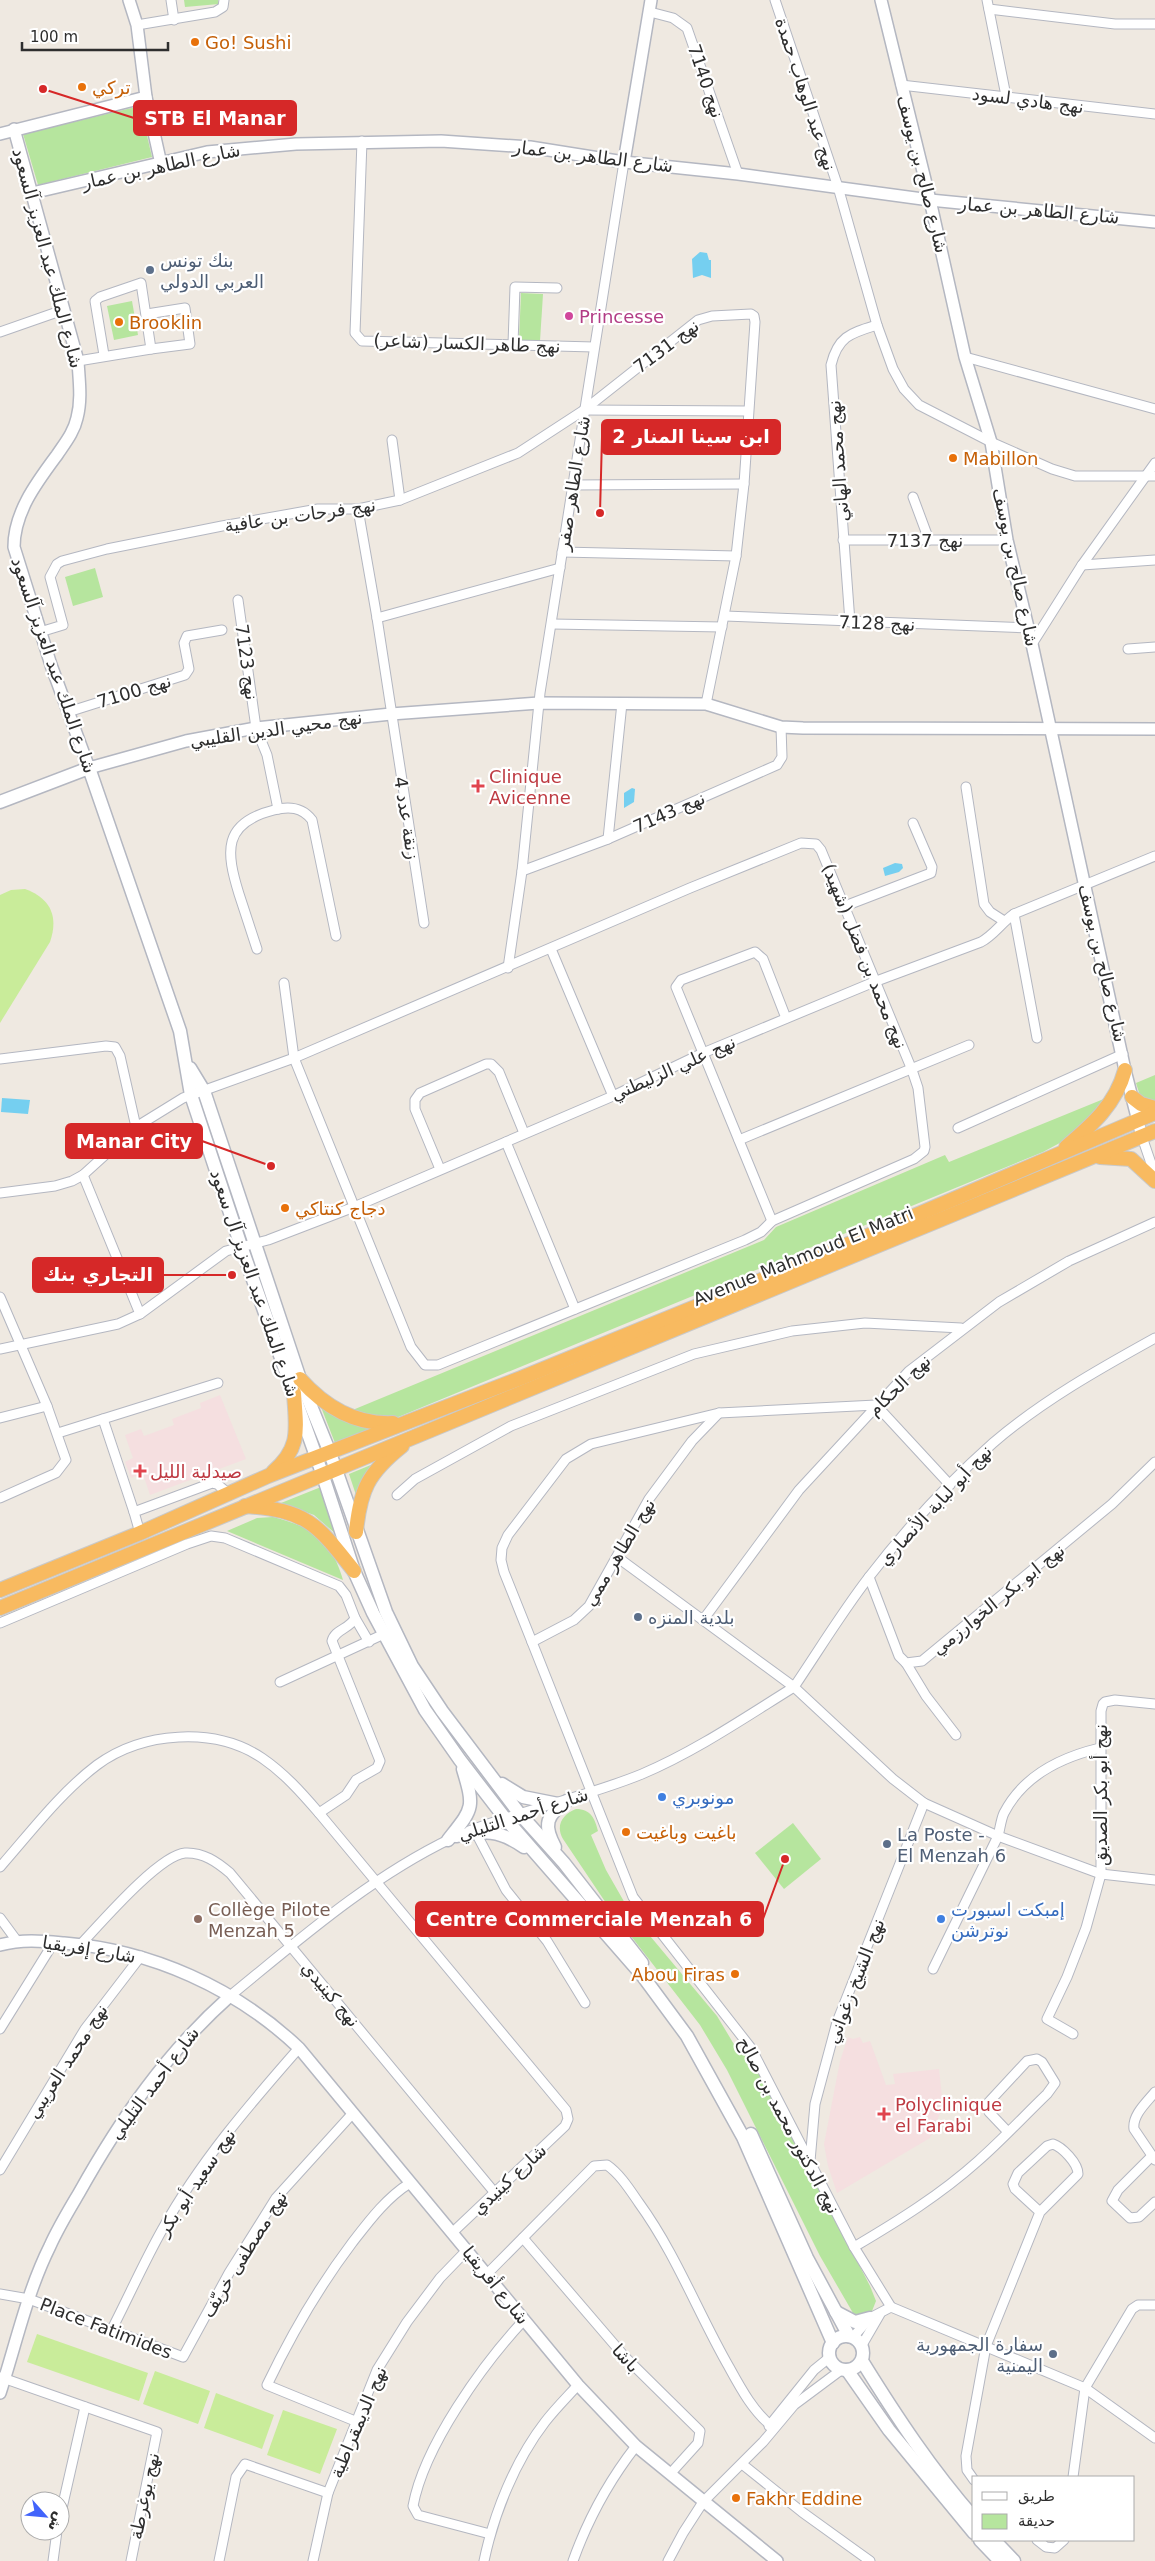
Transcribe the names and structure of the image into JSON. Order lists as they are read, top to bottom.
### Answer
{
  "streets": {
    "highway": ["Avenue Mahmoud El Matri"],
    "main road": ["شارع الملك عبد العزيز آلسعود", "نهج محيي الدين القليبي", "شارع الملك عبد العزيز آل سعود"],
    "street": [
      "نهج 7140",
      "نهج عبد الوهاب حمدة",
      "نهج هادي لسود",
      "شارع الطاهر بن عمار",
      "شارع صالح بن يوسف",
      "نهج طاهر الكسار (شاعر)",
      "نهج 7131",
      "نهج محمد الهاني",
      "شارع الطاهر صفر",
      "نهج فرحات بن عافية",
      "نهج 7137",
      "نهج 7128",
      "نهج 7123",
      "نهج 7100",
      "نهج 7143",
      "زنقة عدد 4",
      "نهج محمد بن فضل (شهيد)",
      "نهج علي الزليطني",
      "نهج الحكام",
      "نهج أبو لبابة الأنصاري",
      "نهج الطاهر ممي",
      "نهج ابو بكر الخوارزمي",
      "نهج أبو بكر الصديق",
      "شارع أحمد التليلي",
      "شارع إفريقيا",
      "نهج الشيخ زغواني",
      "نهج كينيدي",
      "نهج محمد العريبي",
      "نهج الدكتور محمد بن صالح",
      "شارع كينيدي",
      "نهج سعيد أبو بكر",
      "نهج مصطفى خريّف",
      "شارع أفريقيا",
      "Place Fatimides",
      "باشا",
      "نهج الديمقراطية",
      "نهج يوغرطة"
    ]
  },
  "crossings": [
    ["نهج 7140", "شارع الطاهر بن عمار"],
    ["نهج 7140", "شارع الطاهر صفر"],
    ["نهج عبد الوهاب حمدة", "شارع الطاهر بن عمار"],
    ["نهج عبد الوهاب حمدة", "شارع صالح بن يوسف"],
    ["نهج عبد الوهاب حمدة", "نهج محمد الهاني"],
    ["نهج هادي لسود", "شارع صالح بن يوسف"],
    ["شارع الطاهر بن عمار", "شارع صالح بن يوسف"],
    ["شارع الطاهر بن عمار", "شارع الملك عبد العزيز آلسعود"],
    ["شارع الطاهر بن عمار", "نهج طاهر الكسار (شاعر)"],
    ["شارع الطاهر بن عمار", "شارع الطاهر صفر"],
    ["شارع صالح بن يوسف", "نهج 7137"],
    ["شارع صالح بن يوسف", "نهج 7128"],
    ["شارع صالح بن يوسف", "نهج محيي الدين القليبي"],
    ["شارع صالح بن يوسف", "نهج علي الزليطني"],
    ["شارع صالح بن يوسف", "Avenue Mahmoud El Matri"],
    ["شارع الملك عبد العزيز آلسعود", "نهج فرحات بن عافية"],
    ["شارع الملك عبد العزيز آلسعود", "نهج 7100"],
    ["شارع الملك عبد العزيز آلسعود", "نهج محيي الدين القليبي"],
    ["شارع الملك عبد العزيز آلسعود", "شارع الملك عبد العزيز آل سعود"],
    ["نهج طاهر الكسار (شاعر)", "شارع الطاهر صفر"],
    ["نهج 7131", "شارع الطاهر صفر"],
    ["نهج 7131", "نهج فرحات بن عافية"],
    ["نهج محمد الهاني", "نهج 7137"],
    ["نهج محمد الهاني", "نهج 7128"],
    ["شارع الطاهر صفر", "نهج فرحات بن عافية"],
    ["شارع الطاهر صفر", "نهج محيي الدين القليبي"],
    ["شارع الطاهر صفر", "نهج 7143"],
    ["نهج فرحات بن عافية", "زنقة عدد 4"],
    ["نهج 7123", "نهج محيي الدين القليبي"],
    ["نهج محيي الدين القليبي", "نهج 7143"],
    ["نهج محيي الدين القليبي", "زنقة عدد 4"],
    ["نهج محمد بن فضل (شهيد)", "نهج علي الزليطني"],
    ["نهج علي الزليطني", "شارع الملك عبد العزيز آل سعود"],
    ["Avenue Mahmoud El Matri", "شارع الملك عبد العزيز آل سعود"],
    ["نهج أبو لبابة الأنصاري", "شارع أحمد التليلي"],
    ["شارع أحمد التليلي", "شارع إفريقيا"],
    ["شارع أحمد التليلي", "نهج كينيدي"],
    ["شارع أحمد التليلي", "نهج الدكتور محمد بن صالح"],
    ["شارع أحمد التليلي", "شارع كينيدي"],
    ["شارع أحمد التليلي", "شارع أفريقيا"],
    ["شارع أحمد التليلي", "Place Fatimides"],
    ["شارع إفريقيا", "نهج كينيدي"],
    ["شارع إفريقيا", "نهج محمد العريبي"],
    ["شارع إفريقيا", "شارع أفريقيا"],
    ["نهج الشيخ زغواني", "نهج الدكتور محمد بن صالح"],
    ["نهج كينيدي", "شارع كينيدي"],
    ["شارع كينيدي", "شارع أفريقيا"],
    ["نهج سعيد أبو بكر", "شارع أفريقيا"],
    ["نهج سعيد أبو بكر", "Place Fatimides"],
    ["نهج مصطفى خريّف", "شارع أفريقيا"],
    ["نهج مصطفى خريّف", "Place Fatimides"],
    ["شارع أفريقيا", "باشا"],
    ["شارع أفريقيا", "نهج الديمقراطية"]
  ],
  "places": {
    "other": [
      "Go! Sushi",
      "تركي",
      "STB El Manar",
      "بنك تونس العربي الدولي",
      "Princesse",
      "Brooklin",
      "Mabillon",
      "ابن سينا المنار 2",
      "Manar City",
      "دجاج كنتاكي",
      "التجاري بنك",
      "بلدية المنزه",
      "مونوبري",
      "باغيت وباغيت",
      "La Poste - El Menzah 6",
      "Centre Commerciale Menzah 6",
      "Collège Pilote Menzah 5",
      "إمبكت اسبورت نوترشن",
      "Abou Firas",
      "سفارة الجمهورية اليمنية",
      "Fakhr Eddine"
    ],
    "health": ["Clinique Avicenne", "صيدلية الليل", "Polyclinique el Farabi"]
  },
  "legend": ["طريق", "حديقة"],
  "scale_bar": "100 m",
  "north": "bottom right"
}
